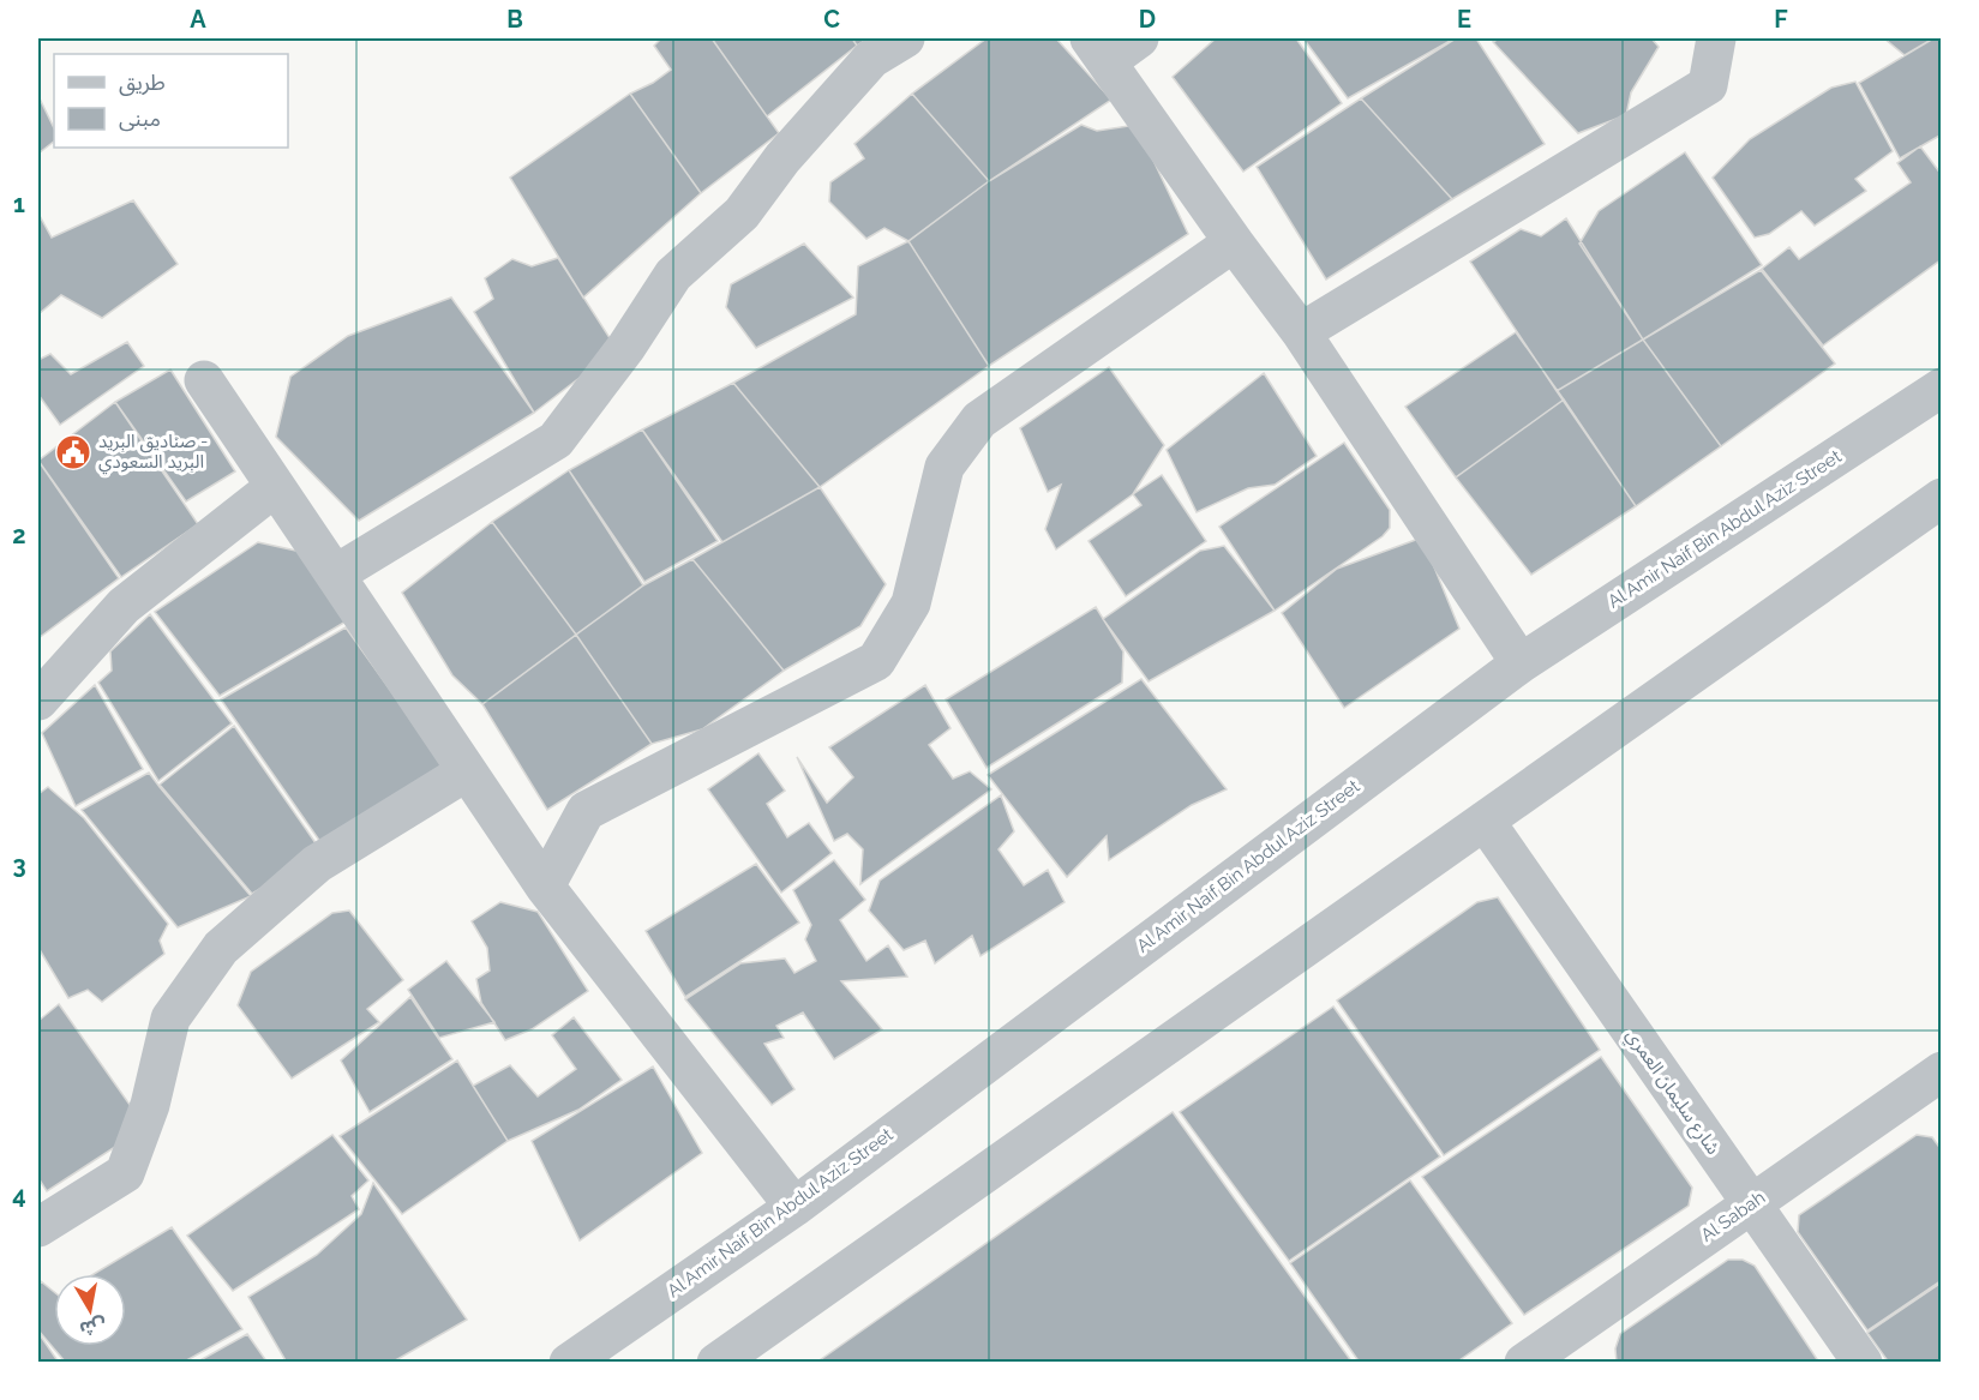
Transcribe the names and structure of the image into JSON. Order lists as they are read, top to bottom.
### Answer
{
  "streets": {
    "street": ["Al Amir Naif Bin Abdul Aziz Street", "شارع سليمان العمري", "Al Sabah"]
  },
  "crossings": [
    ["شارع سليمان العمري", "Al Sabah"]
  ],
  "places": {
    "public building": ["صناديق البريد - البريد السعودي"]
  },
  "legend": ["طريق", "مبنى"],
  "north": "bottom",
  "grid": {
    "columns": [
      "A",
      "B",
      "C",
      "D",
      "E",
      "F"
    ],
    "rows": [
      "1",
      "2",
      "3",
      "4"
    ]
  }
}
